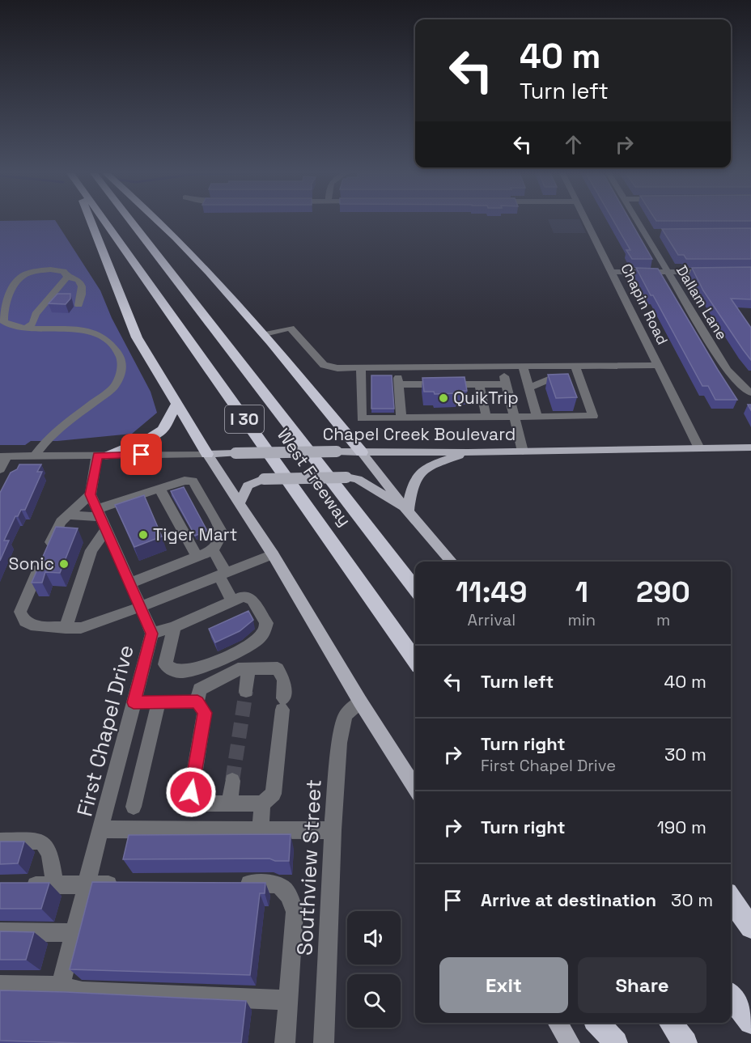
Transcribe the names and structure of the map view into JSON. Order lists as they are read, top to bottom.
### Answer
{
  "streets": {
    "highway": ["I 30", "West Freeway"],
    "main road": ["Chapel Creek Boulevard"],
    "street": [
      "Dallam Lane",
      "Chapin Road",
      "First Chapel Drive",
      "Southview Street"
    ]
  },
  "crossings": [
    ["Chapin Road", "Chapel Creek Boulevard"],
    ["First Chapel Drive", "Southview Street"]
  ],
  "places": ["QuikTrip", "Tiger Mart", "Sonic"],
  "page": {
    "turn": ["40 m", "Turn left"],
    "eta": [
      "11:49",
      "Arrival",
      "1",
      "min",
      "290",
      "m"
    ],
    "list": [
      {
        "name": "Turn left",
        "value": "40 m"
      },
      {
        "name": "Turn right",
        "note": "First Chapel Drive",
        "value": "30 m"
      },
      {
        "name": "Turn right",
        "value": "190 m"
      },
      {
        "name": "Arrive at destination",
        "value": "30 m"
      }
    ],
    "buttons": ["Exit", "Share"]
  }
}
